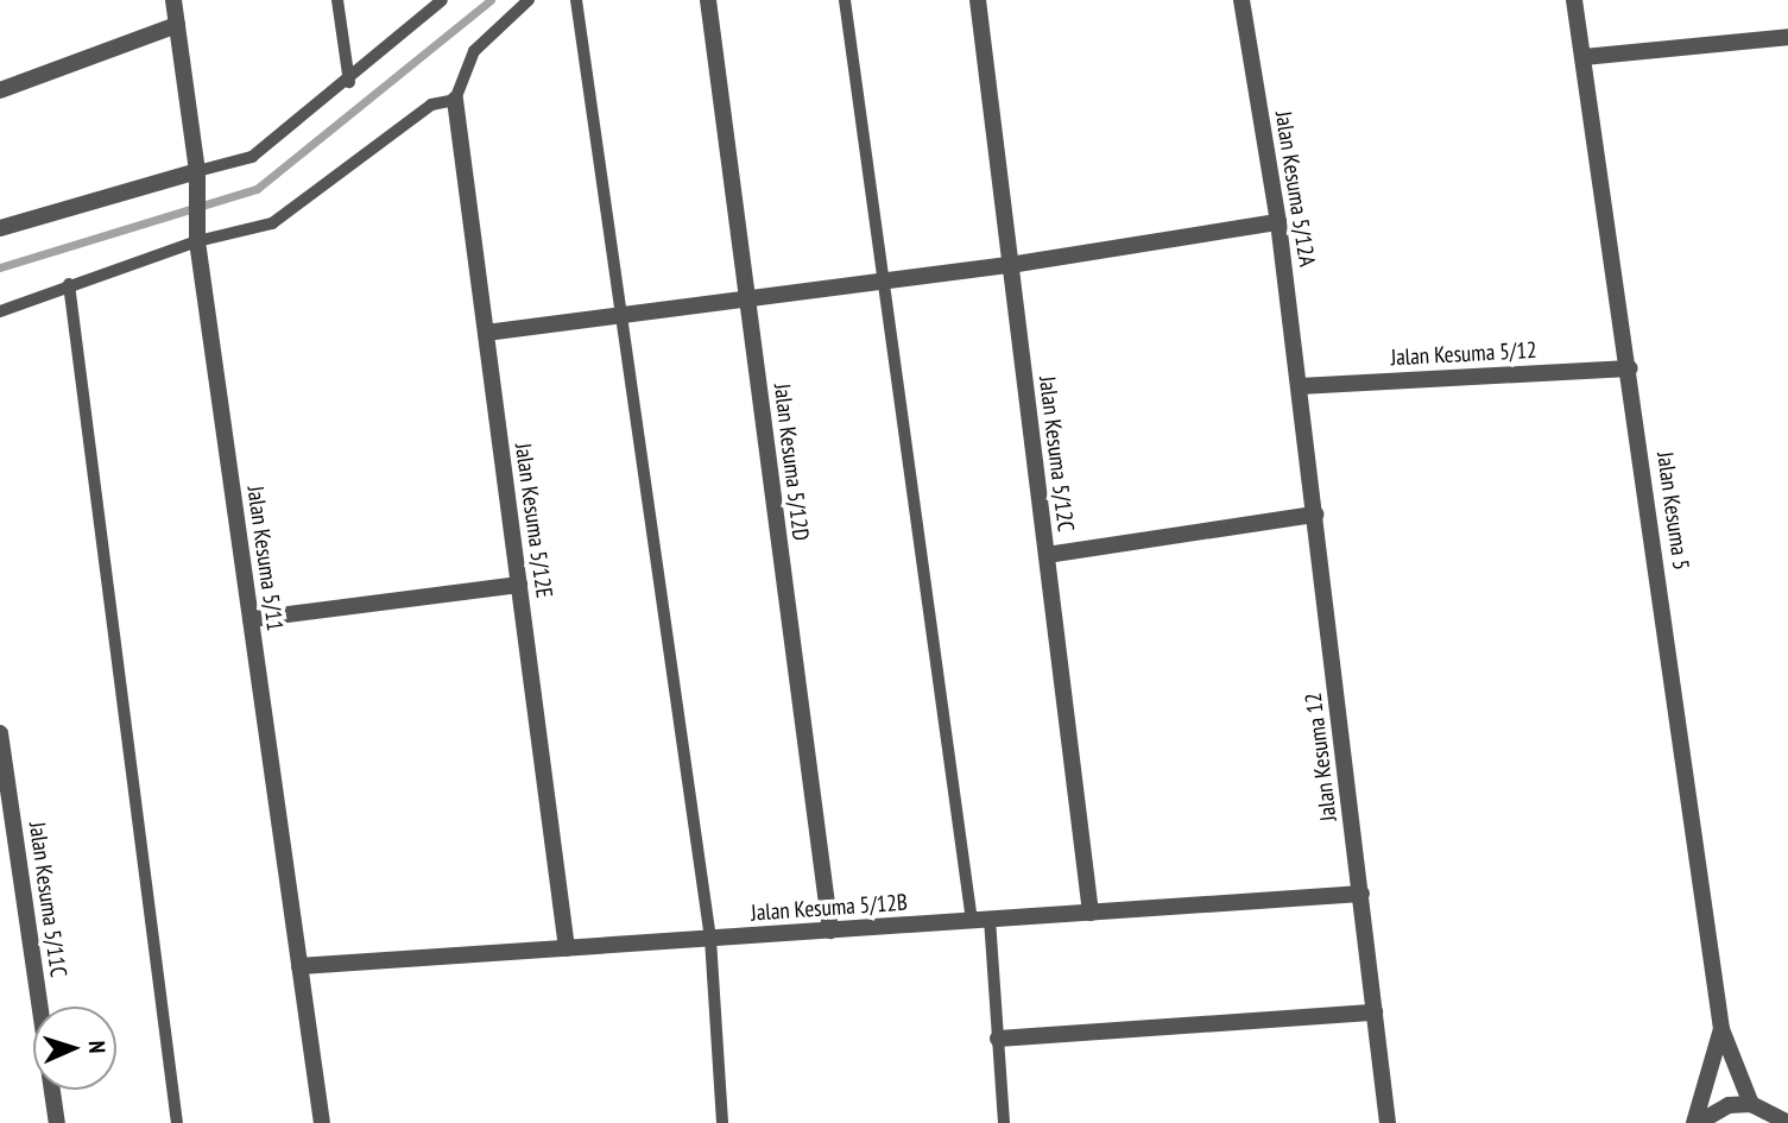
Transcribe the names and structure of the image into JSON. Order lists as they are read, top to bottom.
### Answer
{
  "streets": {
    "street": [
      "Jalan Kesuma 5/12A",
      "Jalan Kesuma 5/12",
      "Jalan Kesuma 5/12C",
      "Jalan Kesuma 5/12D",
      "Jalan Kesuma 5",
      "Jalan Kesuma 5/12E",
      "Jalan Kesuma 5/11",
      "Jalan Kesuma 12",
      "Jalan Kesuma 5/11C",
      "Jalan Kesuma 5/12B"
    ]
  },
  "crossings": [
    ["Jalan Kesuma 5/12A", "Jalan Kesuma 5/12"],
    ["Jalan Kesuma 5/12A", "Jalan Kesuma 12"],
    ["Jalan Kesuma 5/12", "Jalan Kesuma 5"],
    ["Jalan Kesuma 5/12", "Jalan Kesuma 12"],
    ["Jalan Kesuma 5/12C", "Jalan Kesuma 5/12B"],
    ["Jalan Kesuma 5/12D", "Jalan Kesuma 5/12B"],
    ["Jalan Kesuma 5/12E", "Jalan Kesuma 5/12B"],
    ["Jalan Kesuma 5/11", "Jalan Kesuma 5/12B"],
    ["Jalan Kesuma 12", "Jalan Kesuma 5/12B"]
  ],
  "north": "right"
}
